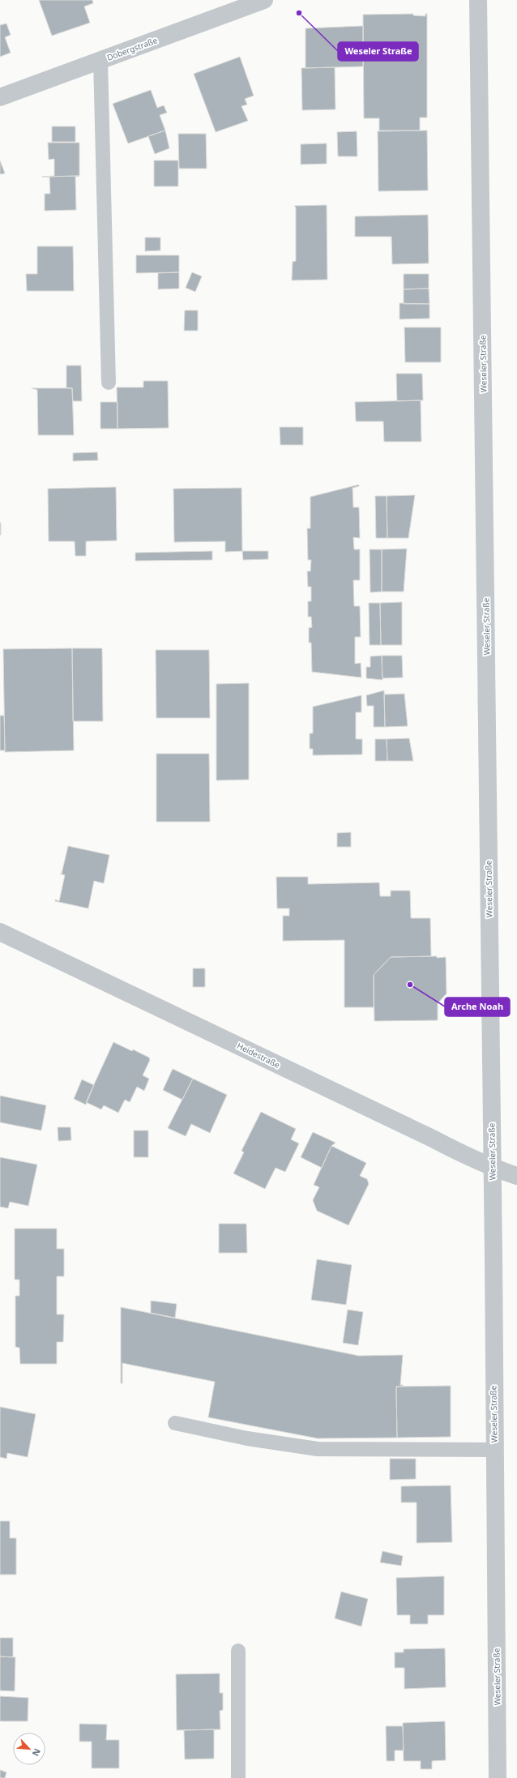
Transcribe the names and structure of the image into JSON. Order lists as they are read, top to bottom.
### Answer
{
  "streets": {
    "street": ["Dobergstraße", "Weseler Straße", "Heidestraße"]
  },
  "crossings": [
    ["Weseler Straße", "Heidestraße"]
  ],
  "places": ["Weseler Straße", "Arche Noah"],
  "north": "bottom right"
}
